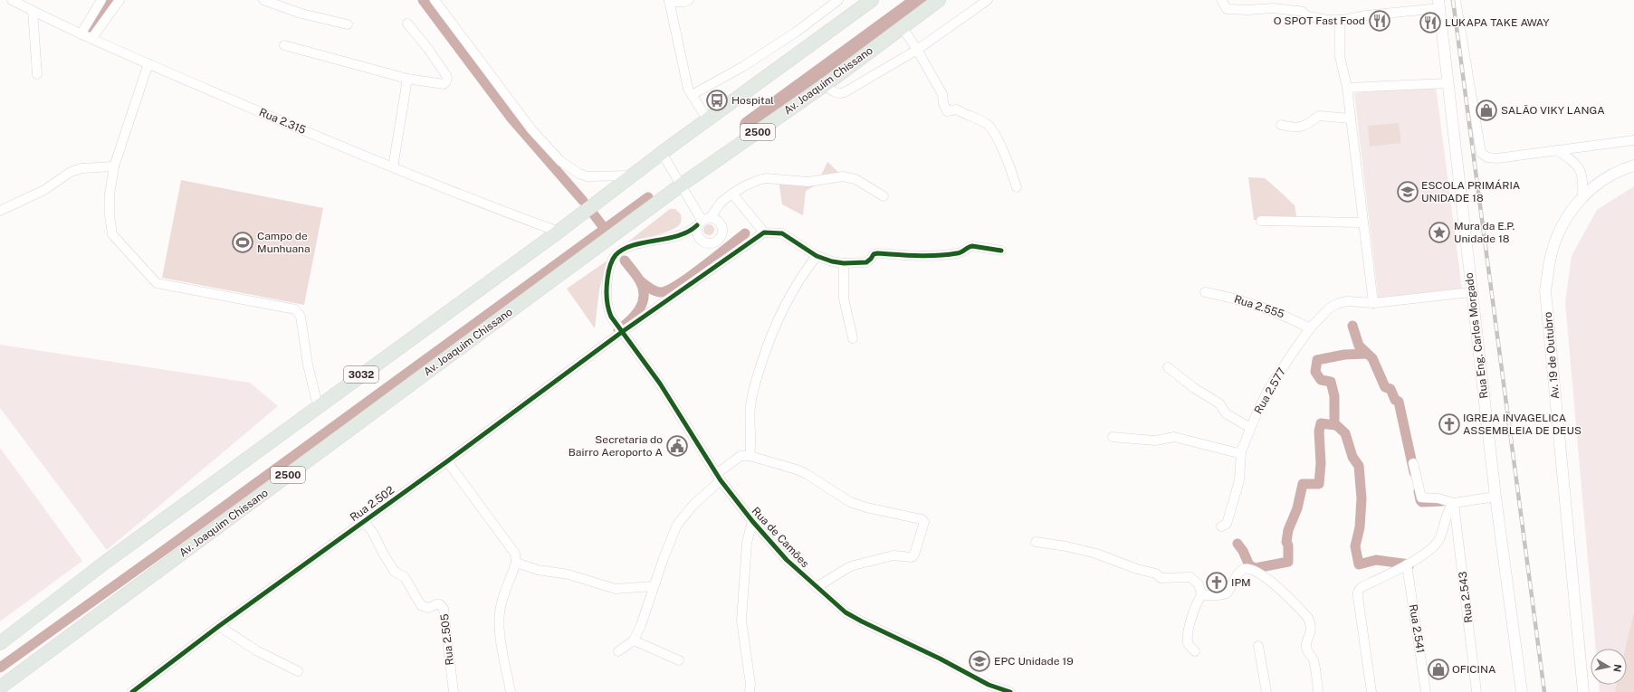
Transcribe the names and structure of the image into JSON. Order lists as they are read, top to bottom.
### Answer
{
  "streets": {
    "main road": ["Av. Joaquim Chissano", "2500", "3032"],
    "street": [
      "Rua 2.315",
      "Rua 2.555",
      "Rua Eng. Carlos Morgado",
      "Av. 19 de Outubro",
      "Rua 2.577",
      "Rua 2.502",
      "Rua de Camões",
      "Rua 2.543",
      "Rua 2.541",
      "Rua 2.505"
    ]
  },
  "crossings": [
    ["Rua 2.315", "3032"],
    ["Rua 2.555", "Rua 2.577"],
    ["Rua Eng. Carlos Morgado", "Rua 2.577"],
    ["Rua 2.502", "Rua de Camões"],
    ["Rua 2.502", "Rua 2.505"]
  ],
  "places": {
    "restaurant": ["O SPOT Fast Food", "LUKAPA TAKE AWAY"],
    "bus stop": ["Hospital"],
    "shop": ["SALÃO VIKY LANGA", "OFICINA"],
    "school or university": ["ESCOLA PRIMÁRIA UNIDADE 18", "EPC Unidade 19"],
    "place": ["Mura da E.P. Unidade 18"],
    "sports": ["Campo de Munhuana"],
    "church": ["IGREJA INVAGELICA ASSEMBLEIA DE DEUS", "IPM"],
    "public building": ["Secretaria do Bairro Aeroporto A"]
  },
  "north": "right"
}
